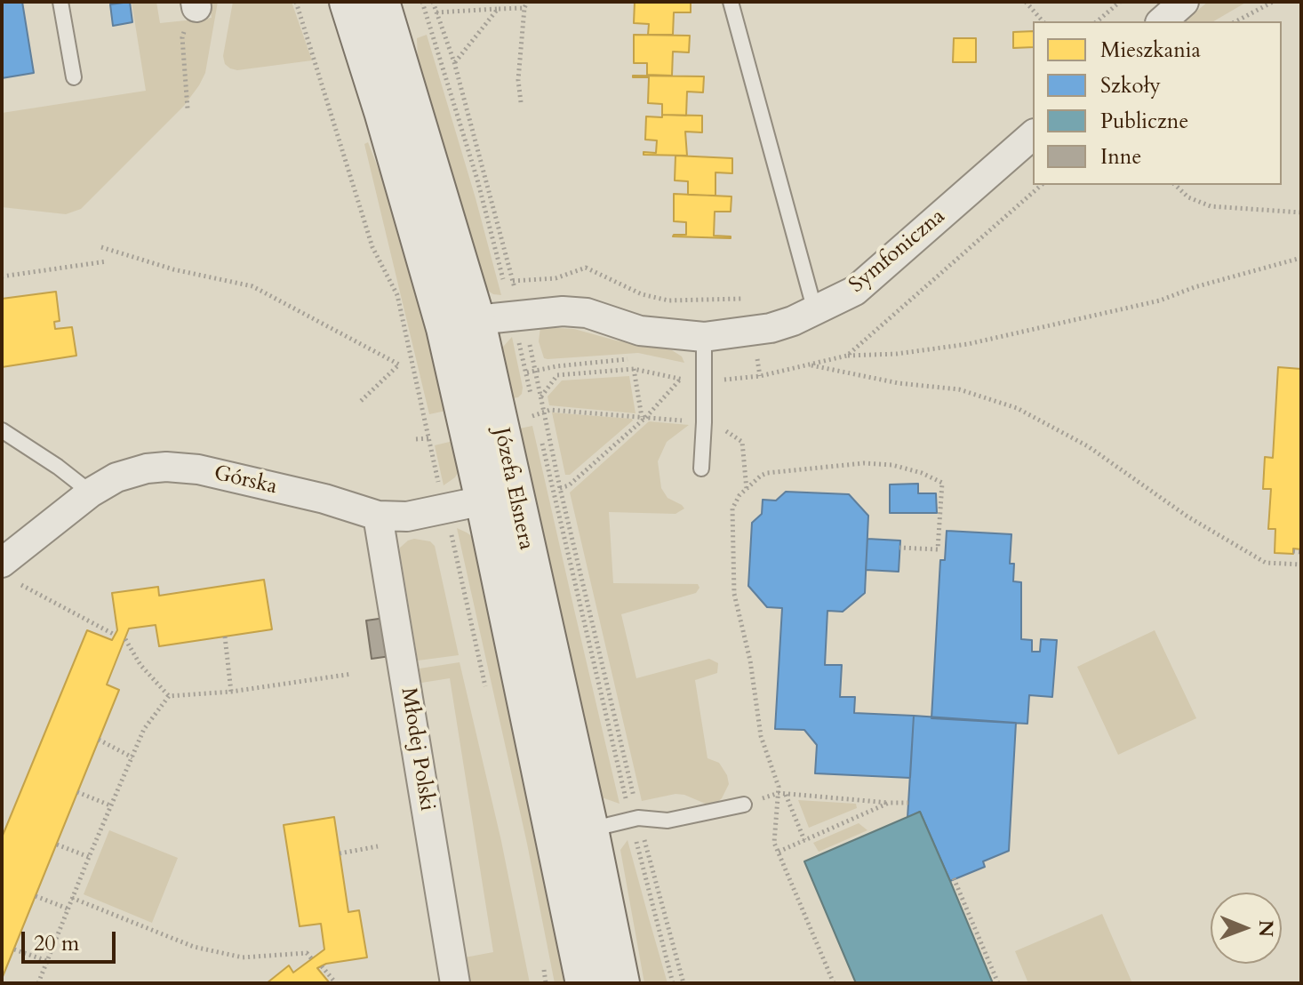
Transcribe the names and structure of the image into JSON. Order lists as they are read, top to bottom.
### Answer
{
  "streets": {
    "street": [
      "Symfoniczna",
      "Górska",
      "Józefa Elsnera",
      "Młodej Polski"
    ]
  },
  "crossings": [
    ["Symfoniczna", "Józefa Elsnera"],
    ["Górska", "Józefa Elsnera"],
    ["Górska", "Młodej Polski"]
  ],
  "legend": [
    "Mieszkania",
    "Szkoły",
    "Publiczne",
    "Inne"
  ],
  "scale_bar": "20 m",
  "north": "right"
}
